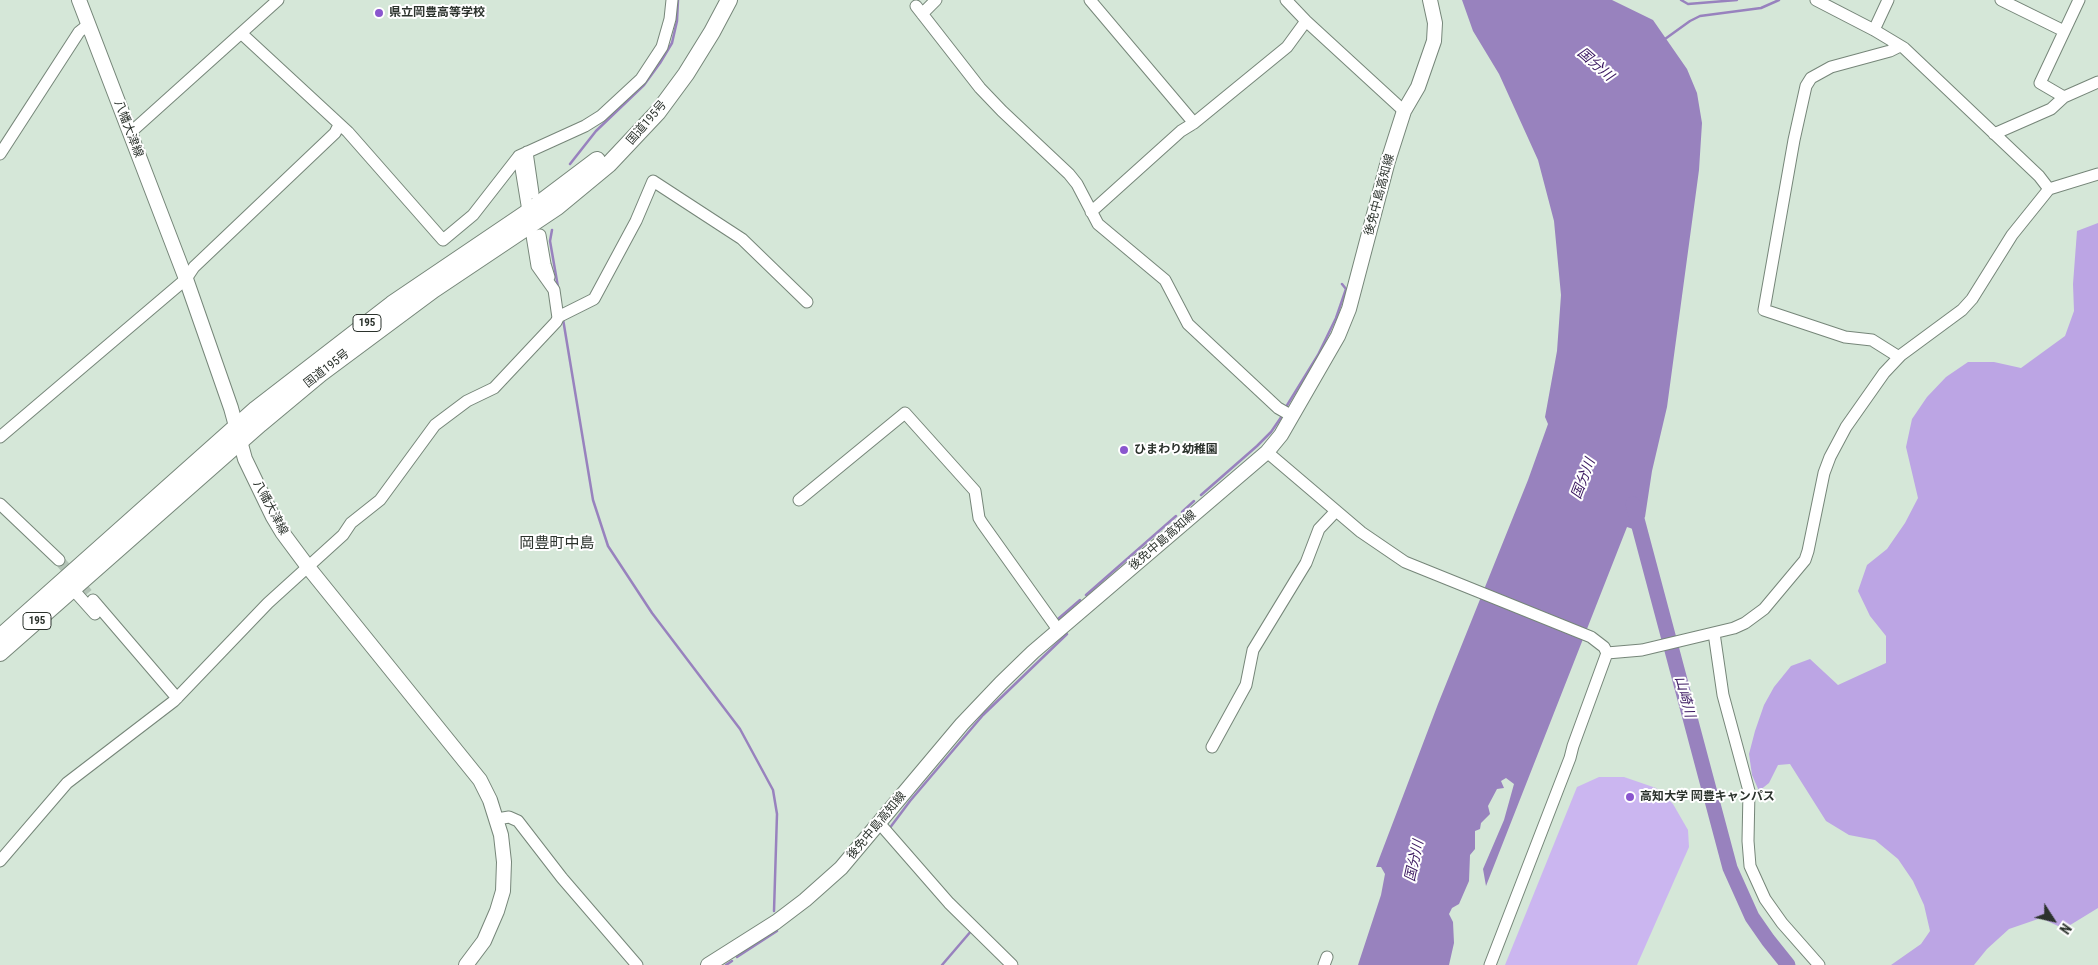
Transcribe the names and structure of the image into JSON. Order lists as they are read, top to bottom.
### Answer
{
  "streets": {
    "highway": ["国道195号", "195"],
    "main road": ["八幡大津線", "後免中島高知線"]
  },
  "crossings": [
    ["国道195号", "八幡大津線"]
  ],
  "districts": ["岡豊町中島"],
  "water": ["国分川", "山崎川"],
  "places": ["県立岡豊高等学校", "ひまわり幼稚園", "高知大学 岡豊キャンパス"],
  "north": "bottom right"
}
